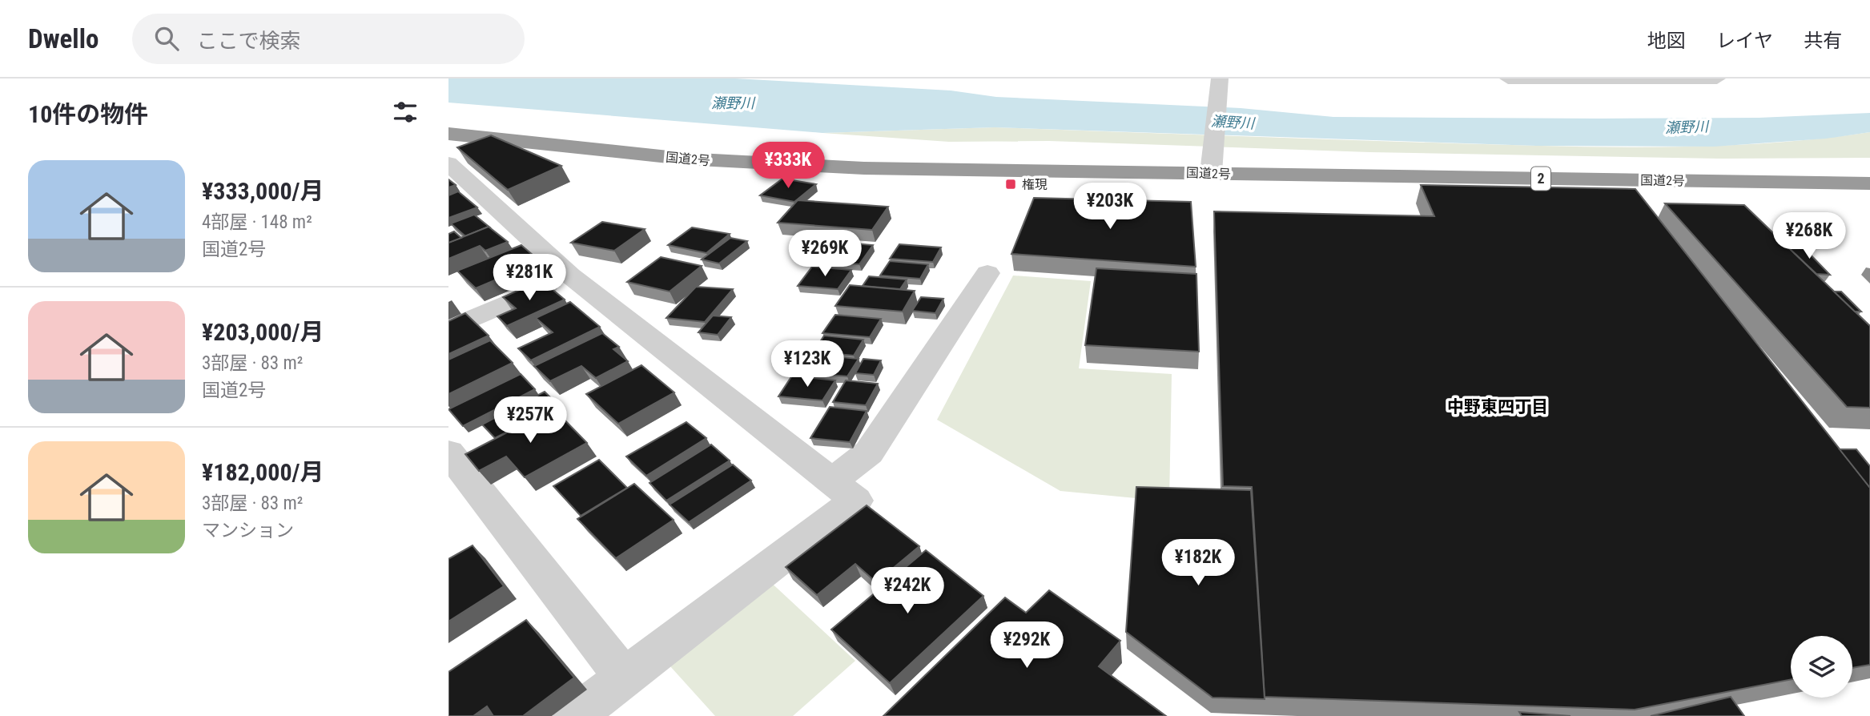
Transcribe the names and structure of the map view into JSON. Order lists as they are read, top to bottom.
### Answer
{
  "streets": {
    "highway": ["国道2号", "2"]
  },
  "districts": ["中野東四丁目"],
  "water": ["瀬野川"],
  "places": {
    "transit": ["権現"]
  },
  "page": {
    "header": "Dwello",
    "search": "ここで検索",
    "nav": ["地図", "レイヤ", "共有"],
    "heading": "10件の物件",
    "price": [
      "¥333K",
      "¥203K",
      "¥268K",
      "¥269K",
      "¥281K",
      "¥123K",
      "¥257K",
      "¥182K",
      "¥242K",
      "¥292K"
    ],
    "list": [
      {
        "name": "¥333,000/月",
        "note": "4部屋 · 148 m² · 国道2号"
      },
      {
        "name": "¥203,000/月",
        "note": "3部屋 · 83 m² · 国道2号"
      },
      {
        "name": "¥182,000/月",
        "note": "3部屋 · 83 m² · マンション"
      }
    ]
  }
}
